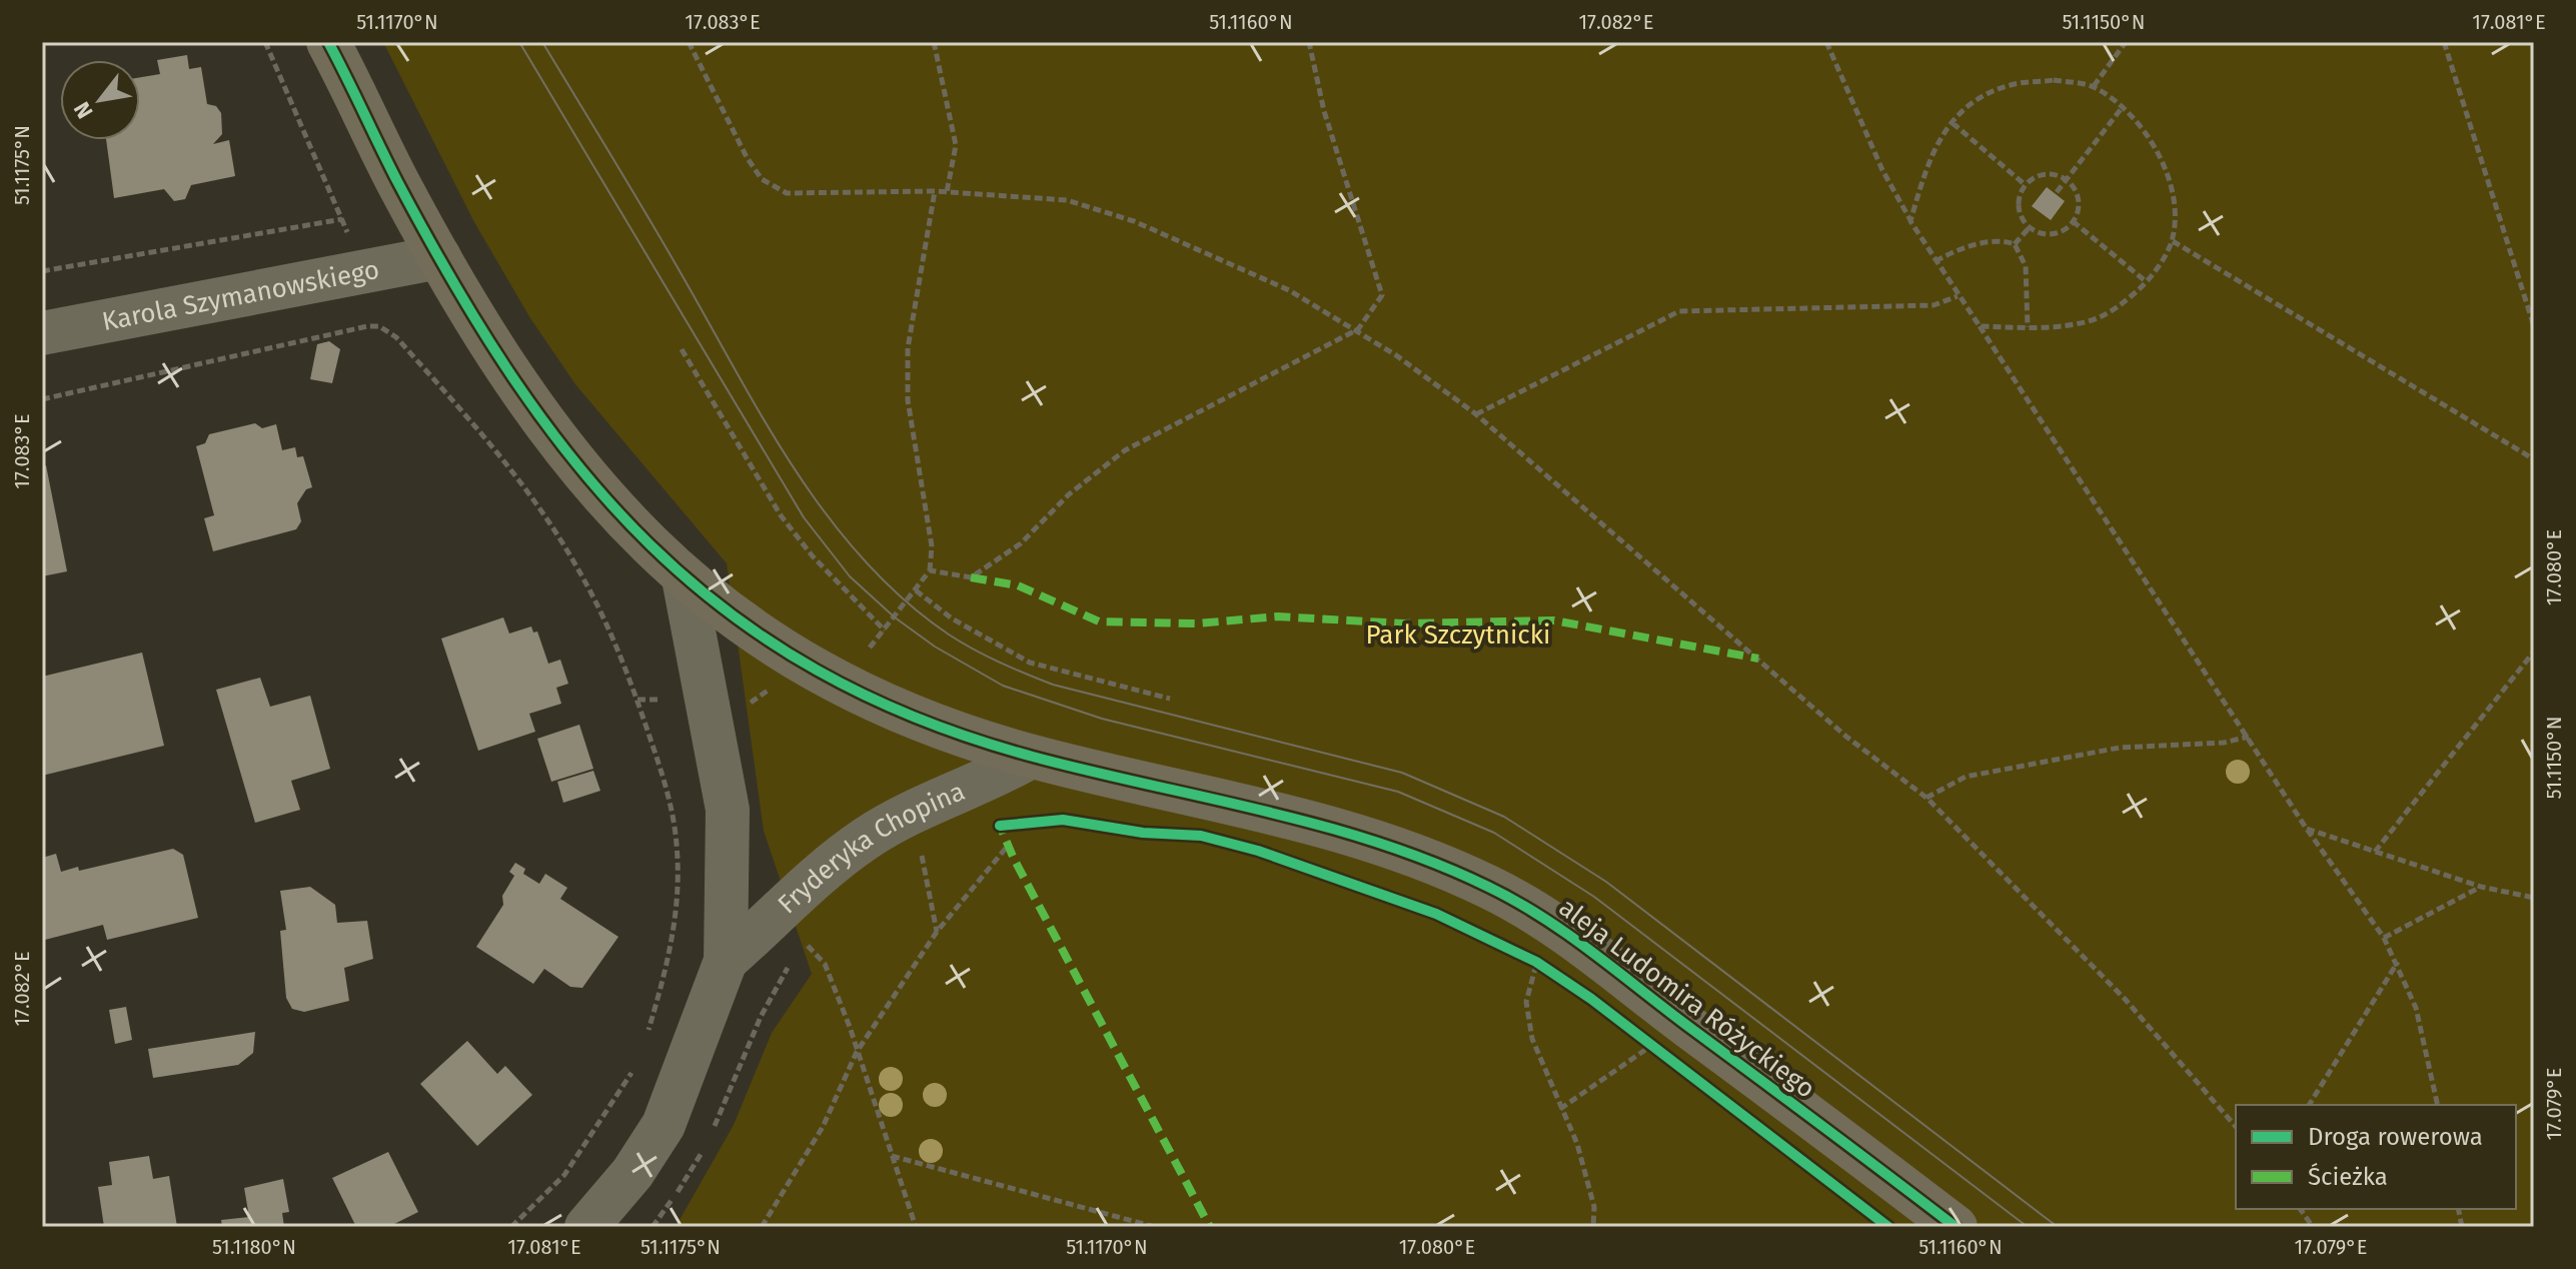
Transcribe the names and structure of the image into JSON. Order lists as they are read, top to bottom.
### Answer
{
  "streets": {
    "street": ["Karola Szymanowskiego", "Fryderyka Chopina", "aleja Ludomira Różyckiego"]
  },
  "crossings": [
    ["Karola Szymanowskiego", "aleja Ludomira Różyckiego"],
    ["Fryderyka Chopina", "aleja Ludomira Różyckiego"]
  ],
  "parks": ["Park Szczytnicki"],
  "legend": ["Droga rowerowa", "Ścieżka"],
  "north": "bottom left",
  "coordinates": [
    "51.1170°N",
    "17.083°E",
    "51.1160°N",
    "17.082°E",
    "51.1150°N",
    "17.081°E",
    "51.1175°N",
    "17.080°E",
    "17.079°E",
    "51.1180°N"
  ]
}
